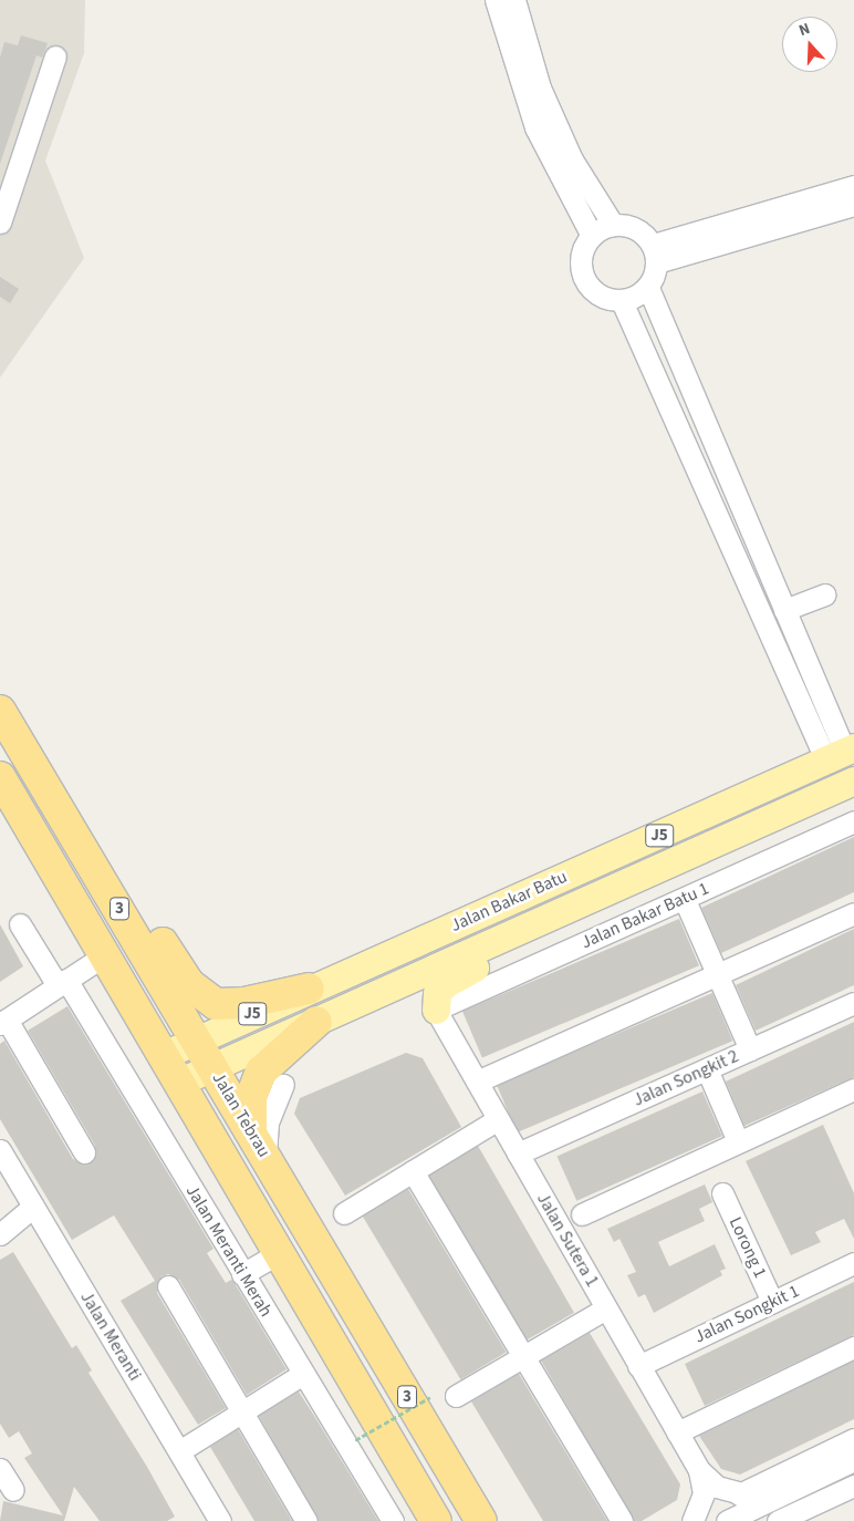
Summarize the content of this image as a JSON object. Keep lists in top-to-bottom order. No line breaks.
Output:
{"streets":{"highway":["3","Jalan Tebrau"],"main road":["J5","Jalan Bakar Batu"],"street":["Jalan Bakar Batu 1","Jalan Songkit 2","Jalan Sutera 1","Lorong 1","Jalan Meranti Merah","Jalan Songkit 1","Jalan Meranti"]},"crossings":[["Jalan Bakar Batu","Jalan Tebrau"],["Jalan Bakar Batu 1","Jalan Sutera 1"],["Jalan Songkit 2","Jalan Sutera 1"],["Jalan Sutera 1","Jalan Songkit 1"],["Lorong 1","Jalan Songkit 1"]],"north":"top"}
